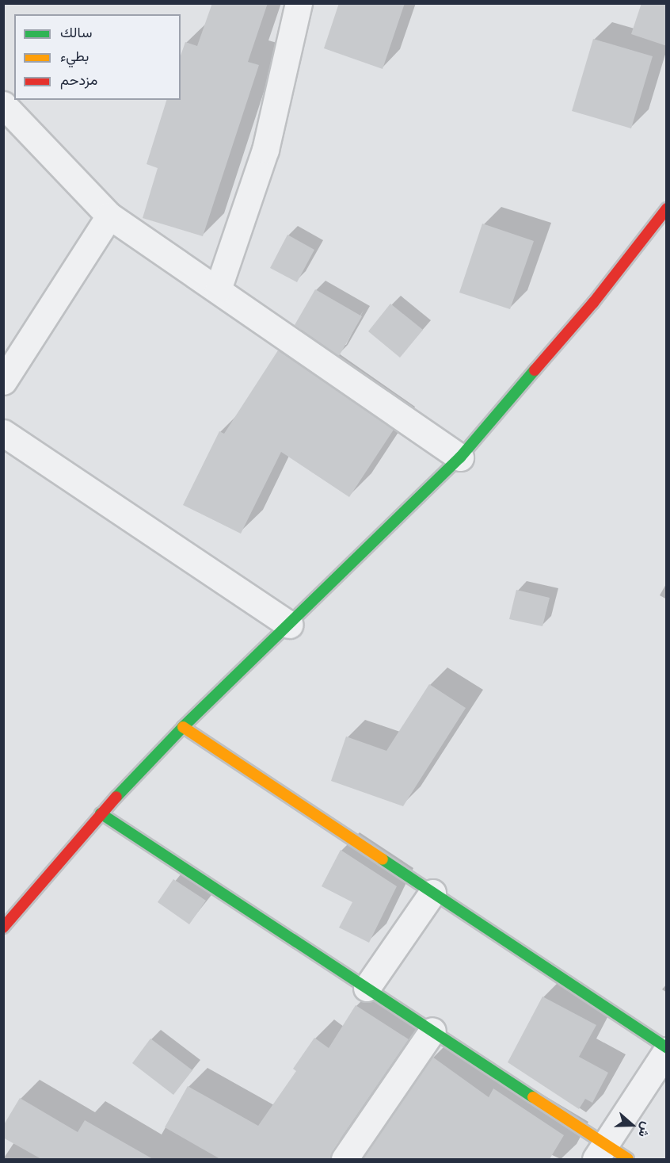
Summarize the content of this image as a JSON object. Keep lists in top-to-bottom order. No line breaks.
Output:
{"legend":["سالك","بطيء","مزدحم"],"north":"right"}
